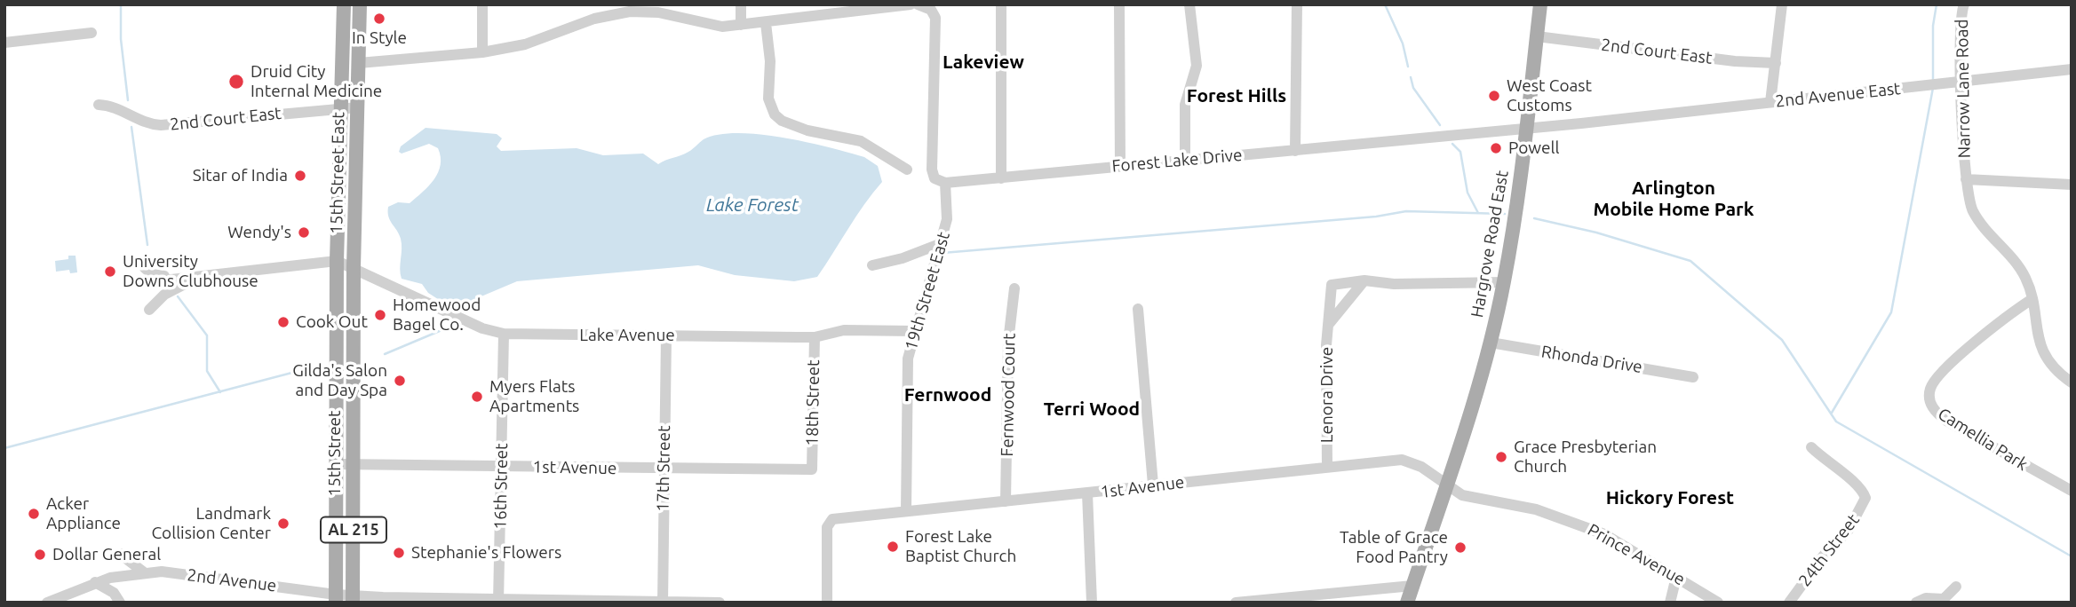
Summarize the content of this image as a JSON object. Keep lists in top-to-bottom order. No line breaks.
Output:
{"streets":{"main road":["15th Street East","Hargrove Road East","15th Street","AL 215"],"street":["2nd Court East","Narrow Lane Road","2nd Avenue East","Forest Lake Drive","19th Street East","Lake Avenue","Rhonda Drive","Fernwood Court","Lenora Drive","18th Street","Camellia Park","1st Avenue","17th Street","16th Street","24th Street","Prince Avenue","2nd Avenue"]},"crossings":[["2nd Court East","15th Street East"],["2nd Court East","Hargrove Road East"],["Narrow Lane Road","2nd Avenue East"],["2nd Avenue East","Forest Lake Drive"],["Forest Lake Drive","Hargrove Road East"],["Forest Lake Drive","19th Street East"],["15th Street East","Lake Avenue"],["15th Street East","15th Street"],["Hargrove Road East","Rhonda Drive"],["Hargrove Road East","Lenora Drive"],["Hargrove Road East","1st Avenue"],["Hargrove Road East","Prince Avenue"],["19th Street East","Lake Avenue"],["19th Street East","1st Avenue"],["Lake Avenue","18th Street"],["Lake Avenue","15th Street"],["Lake Avenue","17th Street"],["Lake Avenue","16th Street"],["Fernwood Court","1st Avenue"],["Lenora Drive","1st Avenue"],["18th Street","1st Avenue"],["15th Street","1st Avenue"],["15th Street","2nd Avenue"],["1st Avenue","17th Street"],["1st Avenue","16th Street"],["1st Avenue","Prince Avenue"],["17th Street","2nd Avenue"],["16th Street","2nd Avenue"]],"districts":["Lakeview","Forest Hills","Arlington Mobile Home Park","Fernwood","Terri Wood","Hickory Forest"],"water":["Lake Forest"],"places":["In Style","Druid City Internal Medicine","West Coast Customs","Powell","Sitar of India","Wendy's","University Downs Clubhouse","Homewood Bagel Co.","Cook Out","Gilda's Salon and Day Spa","Myers Flats Apartments","Grace Presbyterian Church","Acker Appliance","Landmark Collision Center","Forest Lake Baptist Church","Table of Grace Food Pantry","Stephanie's Flowers","Dollar General"]}
